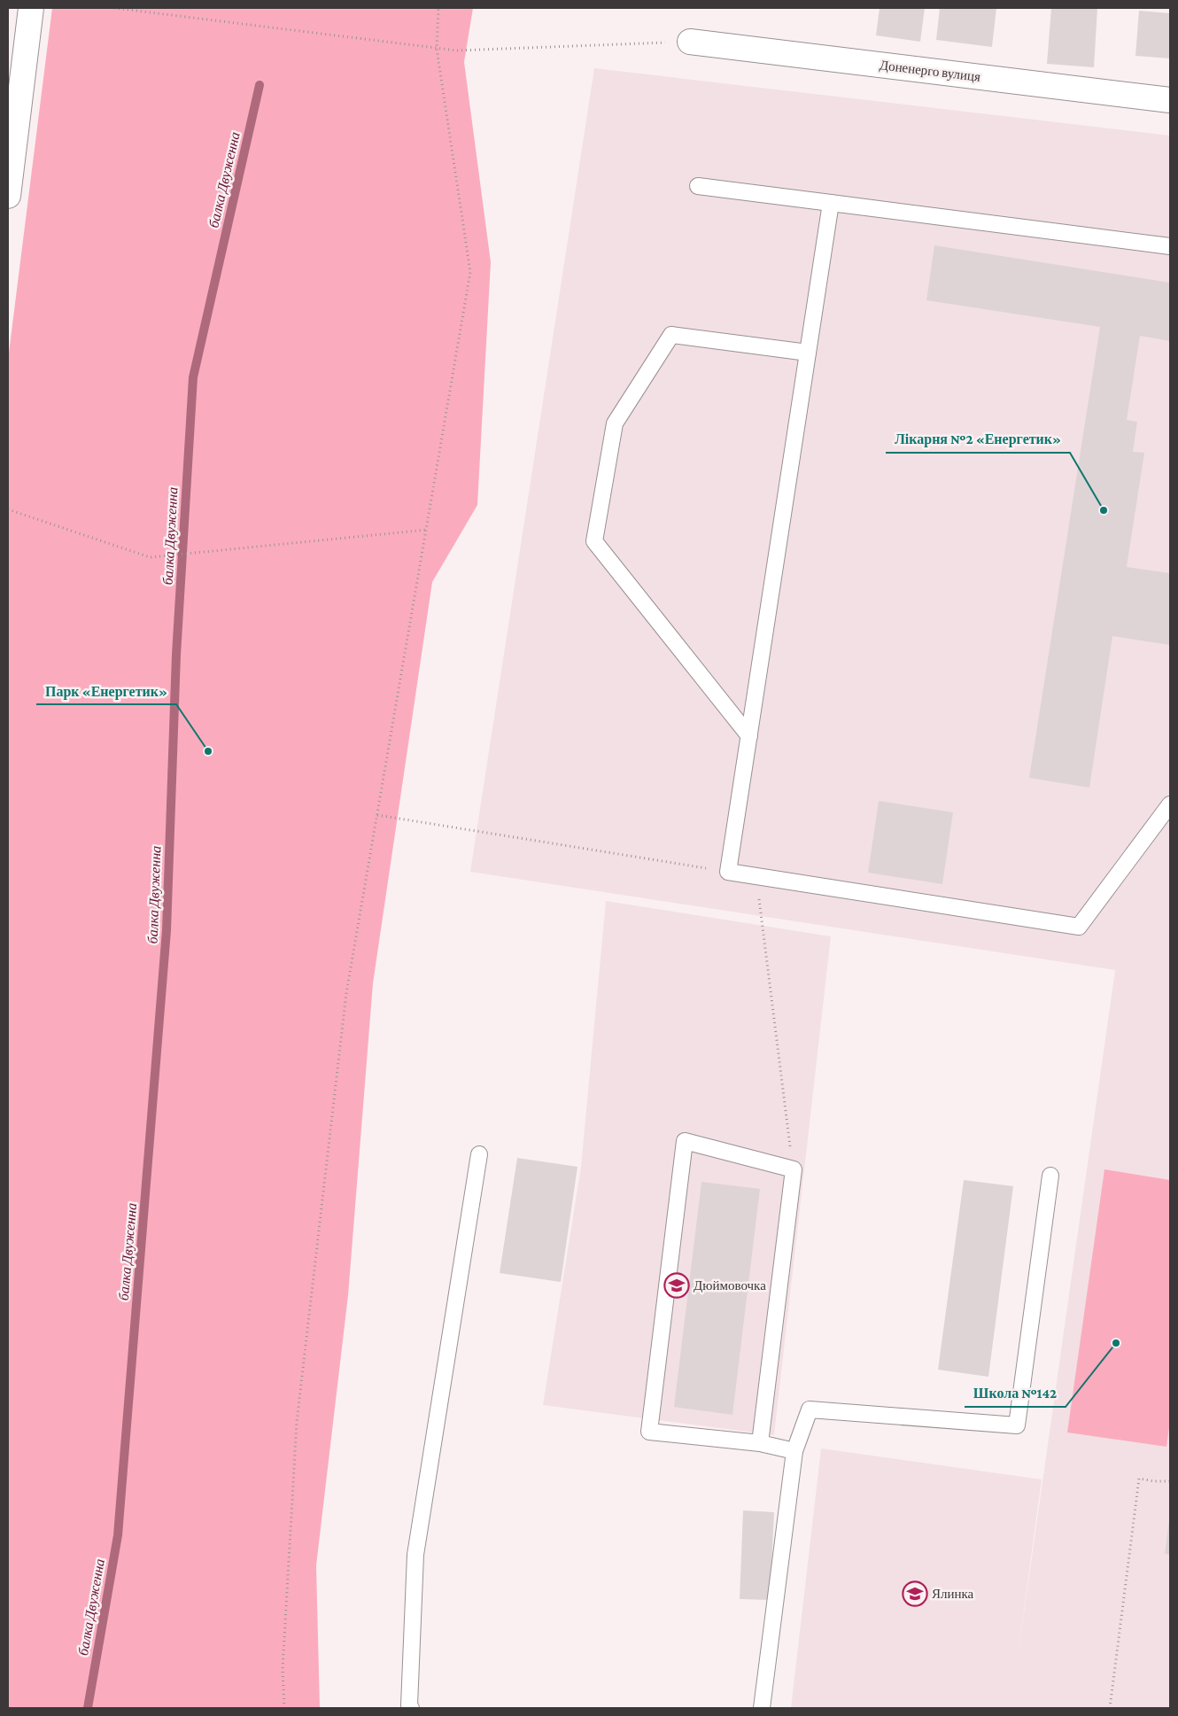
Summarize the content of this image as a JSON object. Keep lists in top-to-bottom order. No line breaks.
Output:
{"streets":{"street":["Доненерго вулиця"]},"water":["балка Двуженна"],"places":{"other":["Лікарня №2 «Енергетик»","Парк «Енергетик»","Школа №142"],"school or university":["Дюймовочка","Ялинка"]}}
